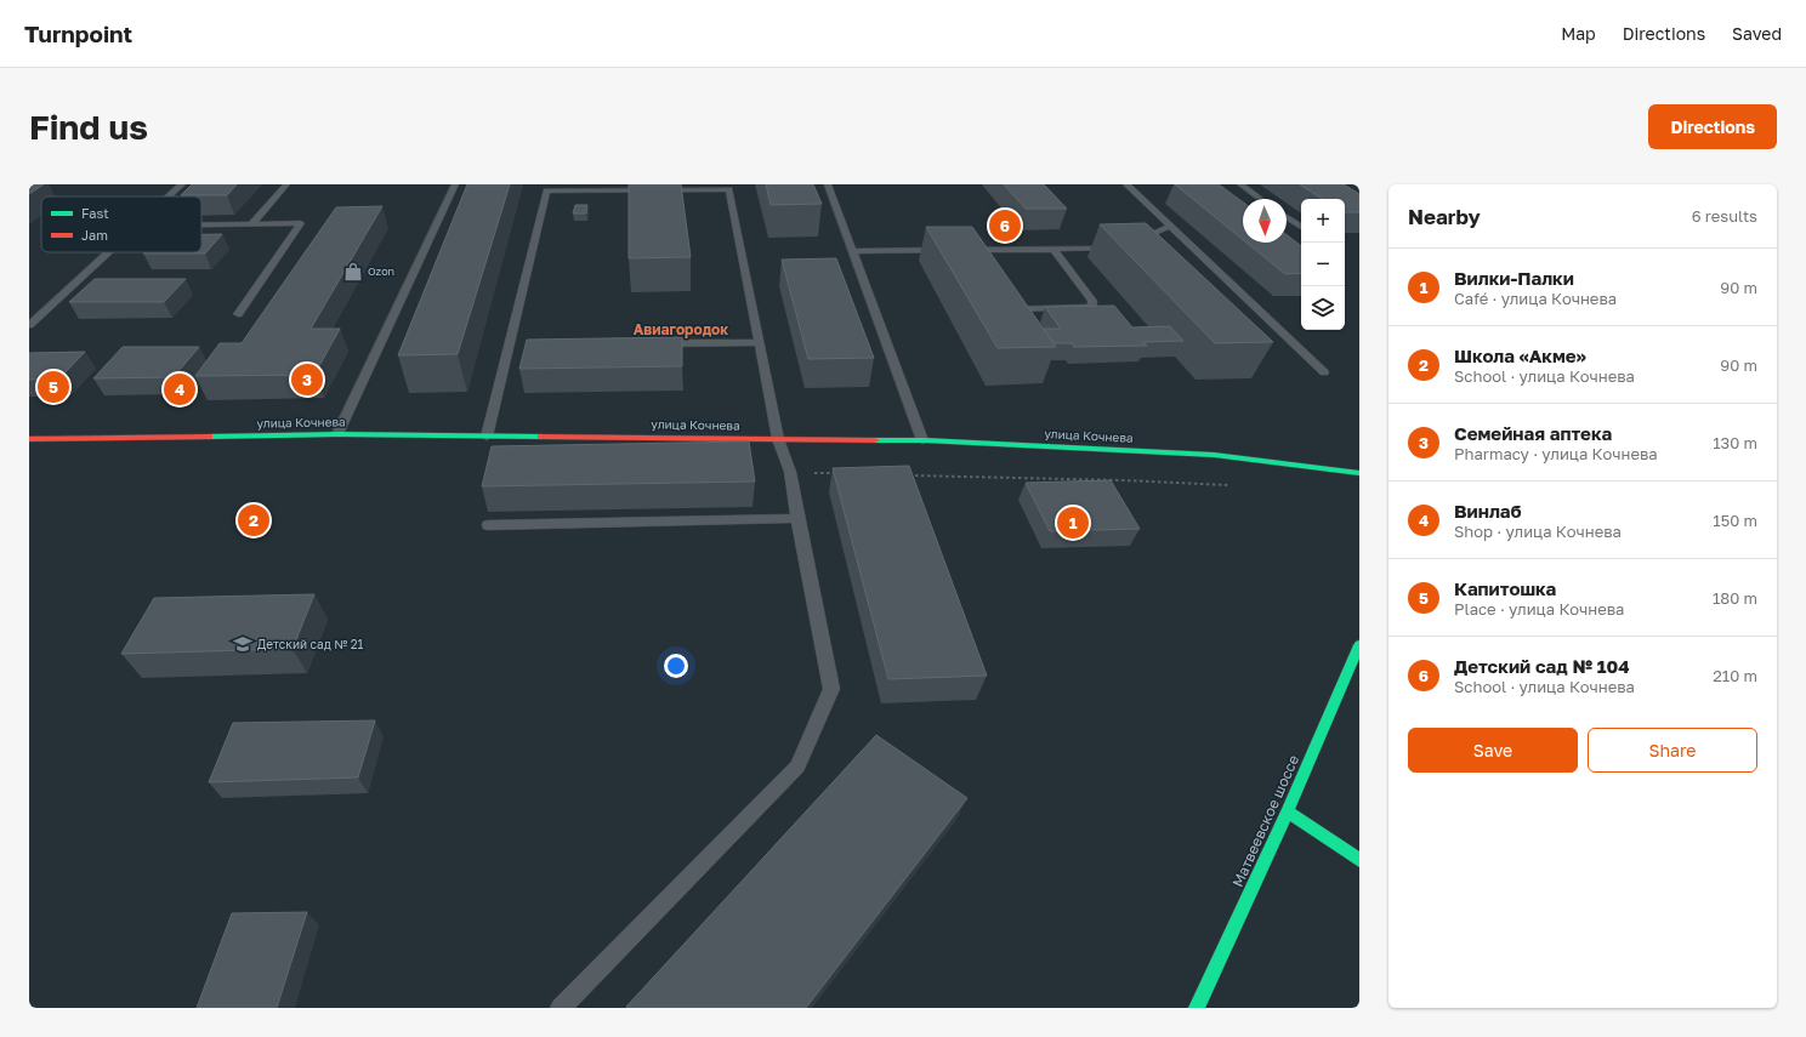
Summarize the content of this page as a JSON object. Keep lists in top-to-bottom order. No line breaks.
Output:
{"streets":{"street":["улица Кочнева","Матвеевское шоссе"]},"districts":["Авиагородок"],"places":{"shop":["Ozon"],"school or university":["Детский сад № 21"]},"legend":["Fast","Jam"],"north":"bottom","page":{"header":"Turnpoint","nav":["Map","Directions","Saved"],"buttons":["Directions",["Save","Share"]],"title":"Find us","heading":["Nearby","6 results"],"map_buttons":["+","−"],"pins":["6","3","5","4","2","1"],"list":[{"mark":"1","name":"Вилки-Палки","note":"Café · улица Кочнева","value":"90 m"},{"mark":"2","name":"Школа «Акме»","note":"School · улица Кочнева","value":"90 m"},{"mark":"3","name":"Семейная аптека","note":"Pharmacy · улица Кочнева","value":"130 m"},{"mark":"4","name":"Винлаб","note":"Shop · улица Кочнева","value":"150 m"},{"mark":"5","name":"Капитошка","note":"Place · улица Кочнева","value":"180 m"},{"mark":"6","name":"Детский сад № 104","note":"School · улица Кочнева","value":"210 m"}]}}
